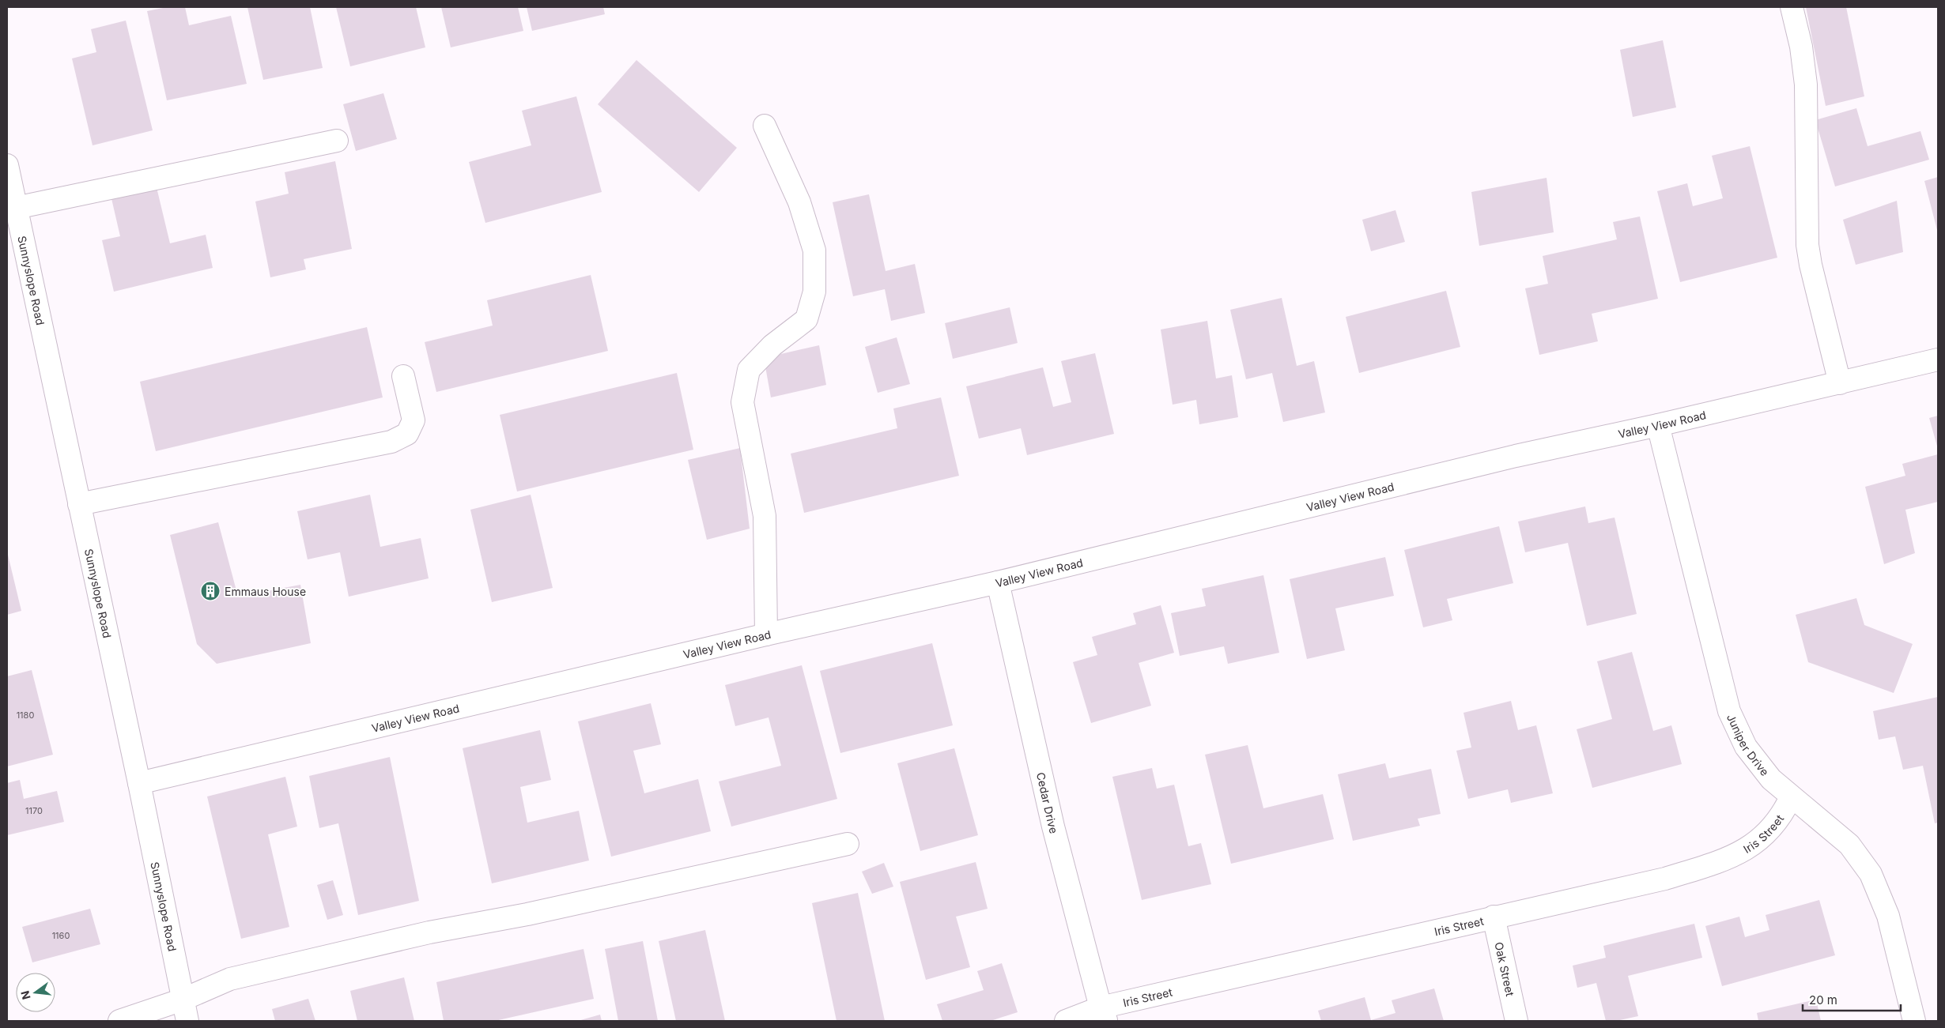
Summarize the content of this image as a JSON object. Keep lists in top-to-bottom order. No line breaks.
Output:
{"streets":{"street":["Sunnyslope Road","Valley View Road","Juniper Drive","Cedar Drive","Iris Street","Oak Street"]},"crossings":[["Sunnyslope Road","Valley View Road"],["Valley View Road","Juniper Drive"],["Valley View Road","Cedar Drive"],["Juniper Drive","Iris Street"],["Cedar Drive","Iris Street"],["Iris Street","Oak Street"]],"places":{"building":["Emmaus House"]},"house_numbers":["1180","1170","1160"],"scale_bar":"20 m","north":"left"}
